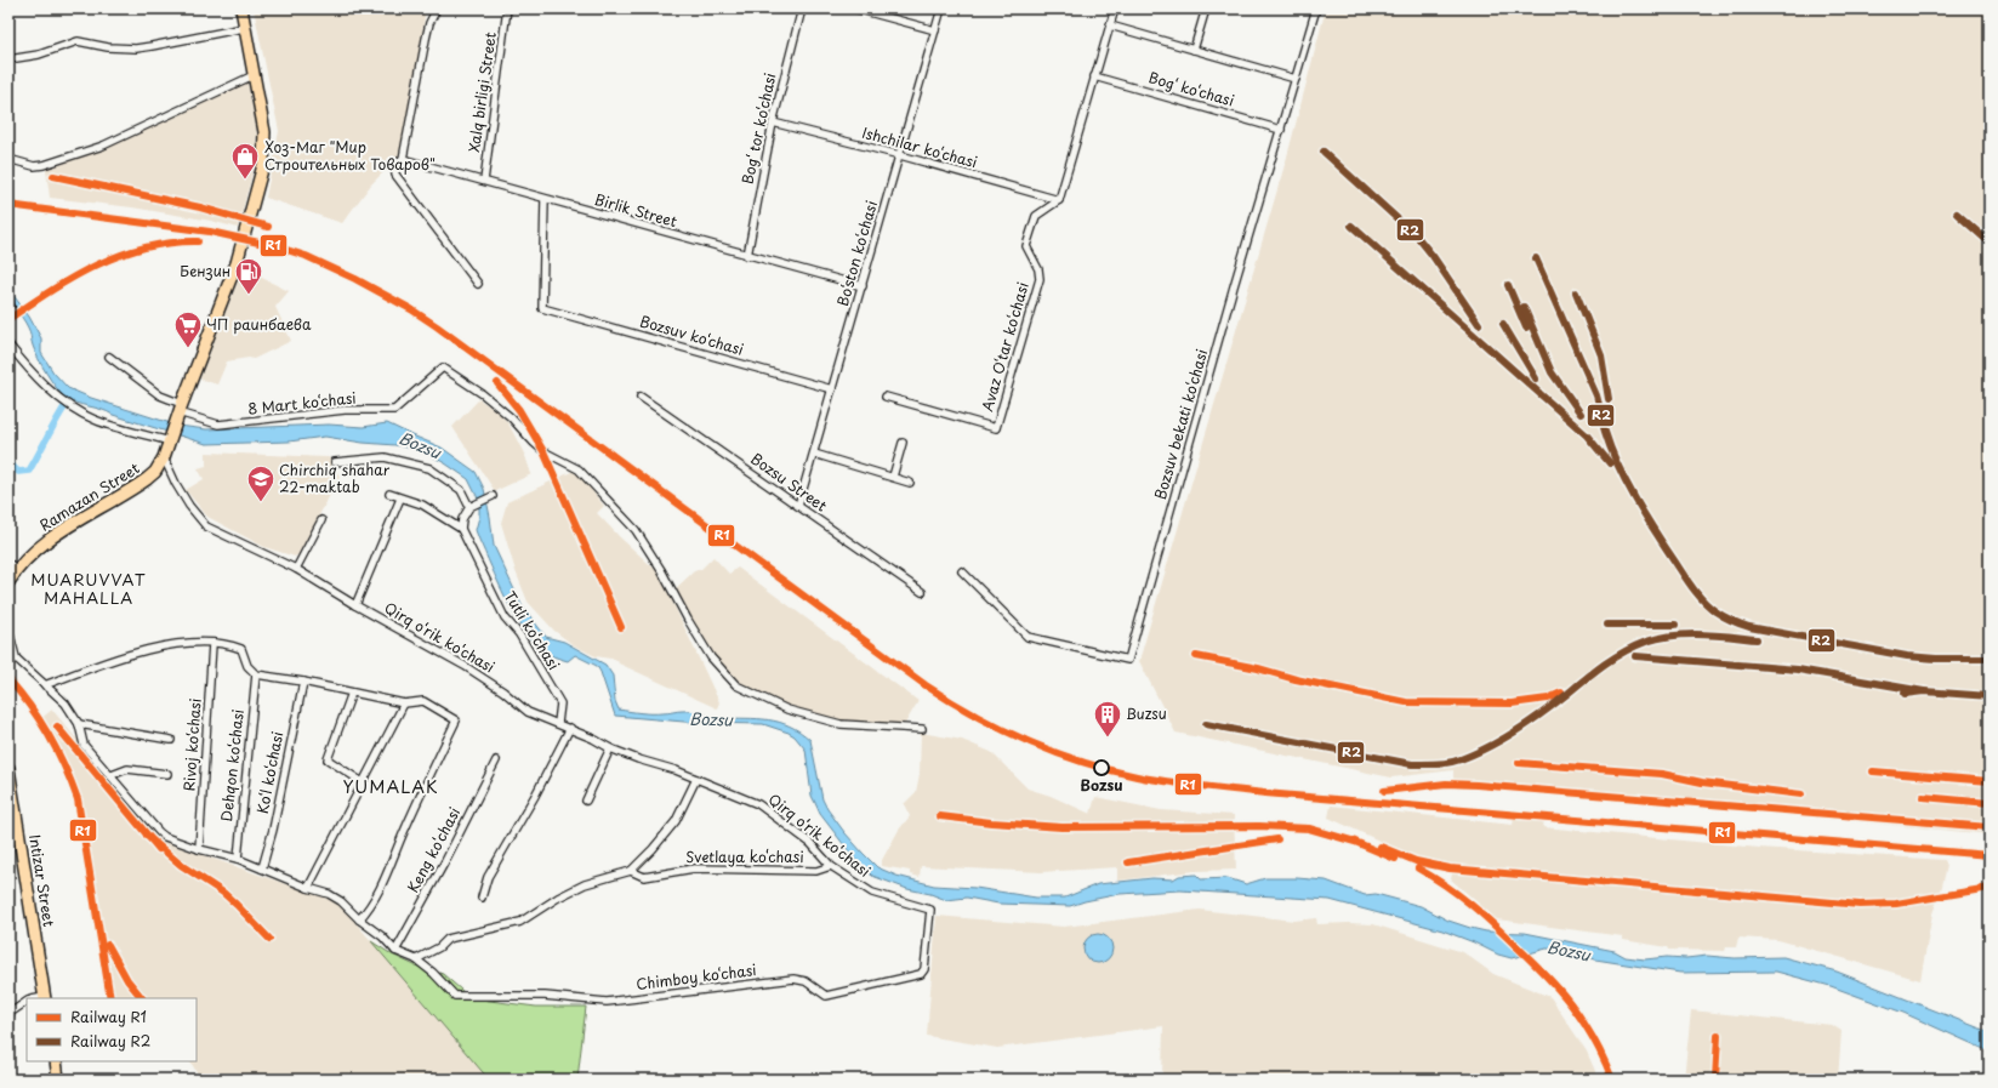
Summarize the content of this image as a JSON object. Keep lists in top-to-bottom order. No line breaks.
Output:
{"streets":{"main road":["Ramazan Street","Intizar Street"],"street":["Bog‘ ko‘chasi","Xalq birligi Street","Bog‘ tor ko‘chasi","Ishchilar ko‘chasi","Birlik Street","Bo‘ston ko‘chasi","Bozsuv ko‘chasi","Avaz O‘tar ko‘chasi","8 Mart ko‘chasi","Bozsuv bekati ko‘chasi","Bozsu Street","Tutli ko‘chasi","Qirq o‘rik ko‘chasi","Rivoj ko‘chasi","Dehqon ko‘chasi","Ko‘l ko‘chasi","Keng ko‘chasi","Svetlaya ko‘chasi","Chimboy ko‘chasi"]},"crossings":[["Bog‘ ko‘chasi","Bozsuv bekati ko‘chasi"],["Xalq birligi Street","Birlik Street"],["Bog‘ tor ko‘chasi","Ishchilar ko‘chasi"],["Bog‘ tor ko‘chasi","Birlik Street"],["Ishchilar ko‘chasi","Bo‘ston ko‘chasi"],["Ishchilar ko‘chasi","Avaz O‘tar ko‘chasi"],["Birlik Street","Bo‘ston ko‘chasi"],["Birlik Street","Bozsuv ko‘chasi"],["Bo‘ston ko‘chasi","Bozsuv ko‘chasi"],["Bo‘ston ko‘chasi","Bozsu Street"],["8 Mart ko‘chasi","Ramazan Street"],["Ramazan Street","Qirq o‘rik ko‘chasi"],["Tutli ko‘chasi","Qirq o‘rik ko‘chasi"],["Qirq o‘rik ko‘chasi","Svetlaya ko‘chasi"],["Qirq o‘rik ko‘chasi","Chimboy ko‘chasi"],["Svetlaya ko‘chasi","Chimboy ko‘chasi"]],"districts":["MUARUVVAT MAHALLA","YUMALAK"],"water":["Bozsu"],"places":{"shop":["Хоз-Маг \"Мир Строительных Товаров\""],"fuel station":["Бензин"],"supermarket":["ЧП раинбаева"],"school or university":["Chirchiq shahar 22-maktab"],"building":["Buzsu"],"other":["Bozsu"]},"lines":["rail line R2","rail line R1"],"legend":["Railway R1","Railway R2"]}
